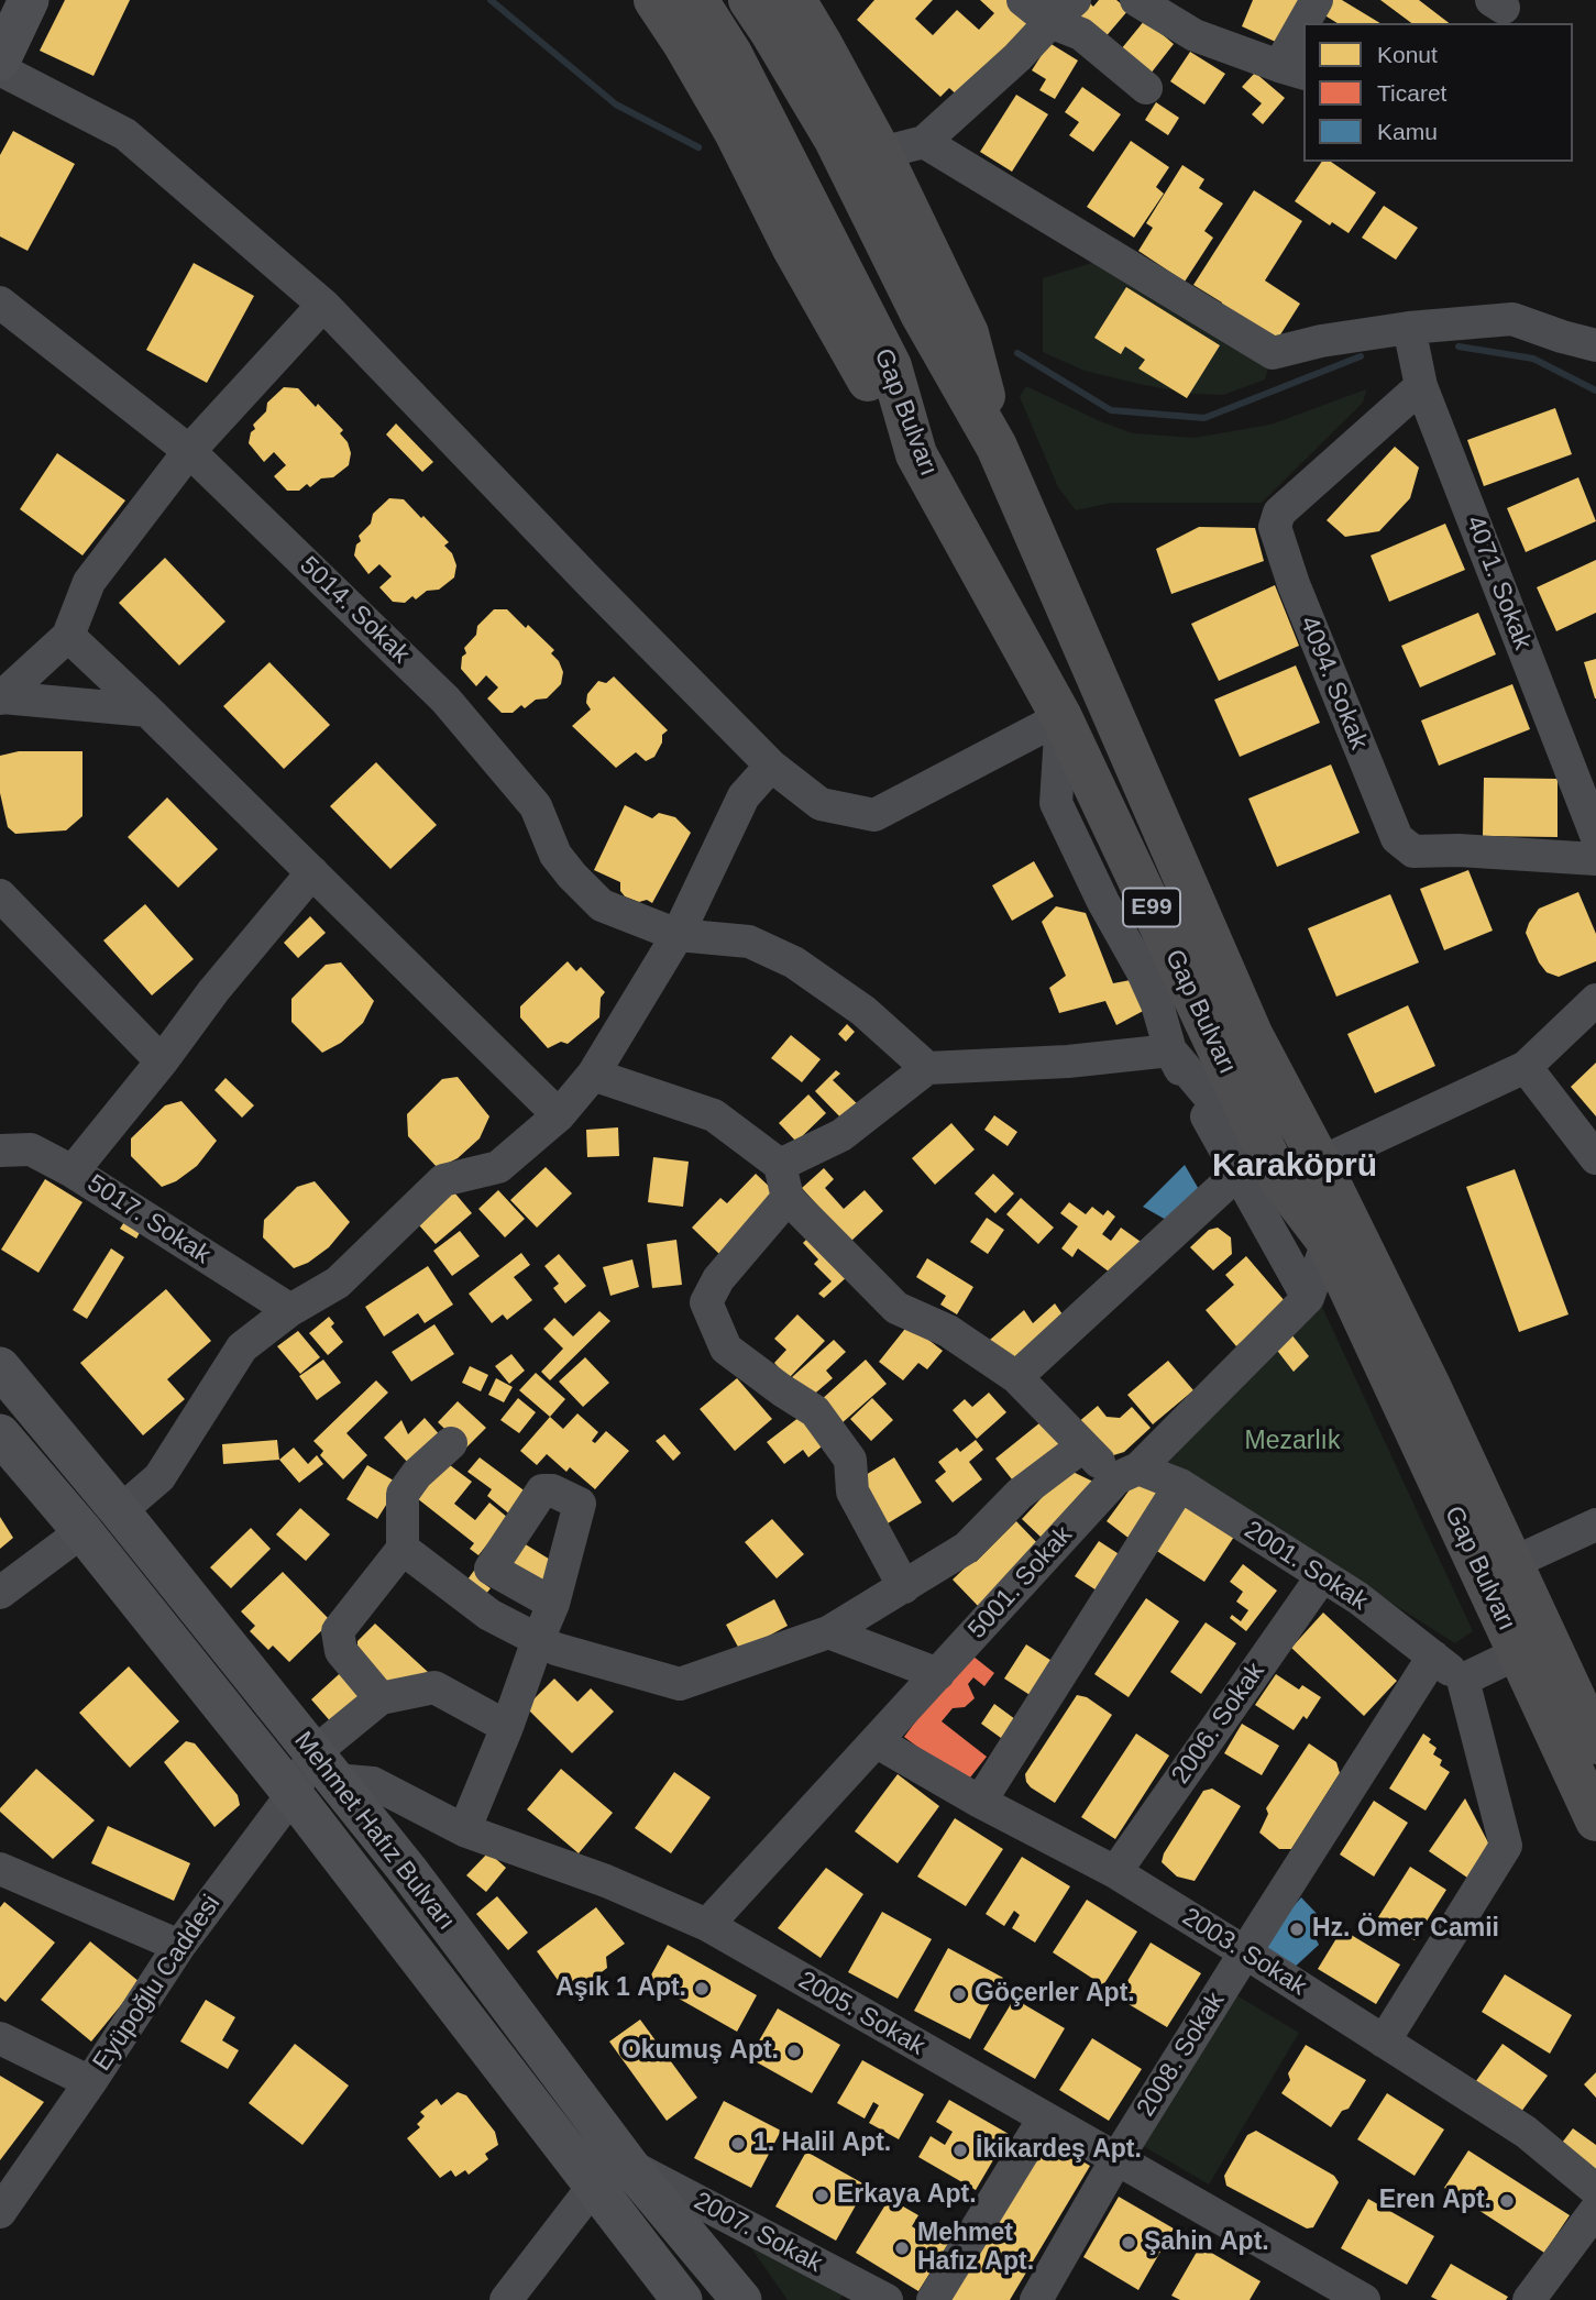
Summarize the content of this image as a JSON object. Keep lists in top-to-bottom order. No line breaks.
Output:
{"streets":{"highway":["Gap Bulvarı","E99"],"main road":["Mehmet Hafız Bulvarı"],"street":["4071. Sokak","5014. Sokak","4094. Sokak","5017. Sokak","2001. Sokak","5001. Sokak","2006. Sokak","2003. Sokak","Eyüpoğlu Caddesi","2005. Sokak","2008. Sokak","2007. Sokak"]},"crossings":[["Gap Bulvarı","5001. Sokak"],["4071. Sokak","4094. Sokak"],["2001. Sokak","5001. Sokak"],["2001. Sokak","2006. Sokak"],["2001. Sokak","2008. Sokak"],["5001. Sokak","2003. Sokak"],["5001. Sokak","2005. Sokak"],["2006. Sokak","2003. Sokak"],["Mehmet Hafız Bulvarı","Eyüpoğlu Caddesi"],["Mehmet Hafız Bulvarı","2005. Sokak"],["Mehmet Hafız Bulvarı","2007. Sokak"],["2003. Sokak","2008. Sokak"],["Eyüpoğlu Caddesi","2005. Sokak"],["2005. Sokak","2008. Sokak"]],"districts":["Karaköprü"],"parks":["Mezarlık"],"places":["Hz. Ömer Camii","Aşık 1 Apt.","Göçerler Apt.","Okumuş Apt.","1. Halil Apt.","İkikardeş Apt.","Erkaya Apt.","Eren Apt.","Şahin Apt.","Mehmet Hafız Apt."],"legend":["Konut","Ticaret","Kamu"]}
